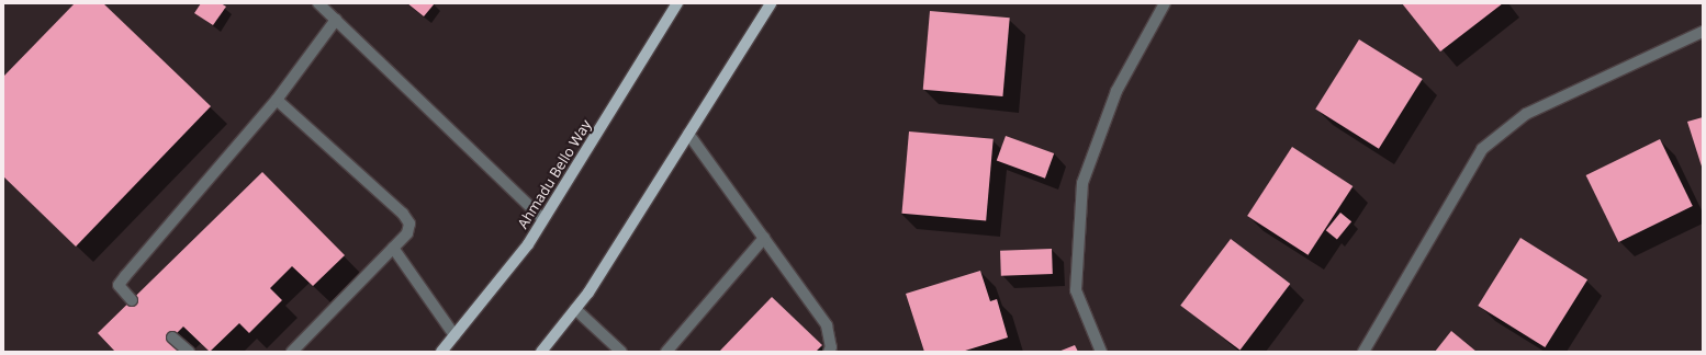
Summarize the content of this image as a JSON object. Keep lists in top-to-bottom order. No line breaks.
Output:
{"streets":{"main road":["Ahmadu Bello Way"]}}
